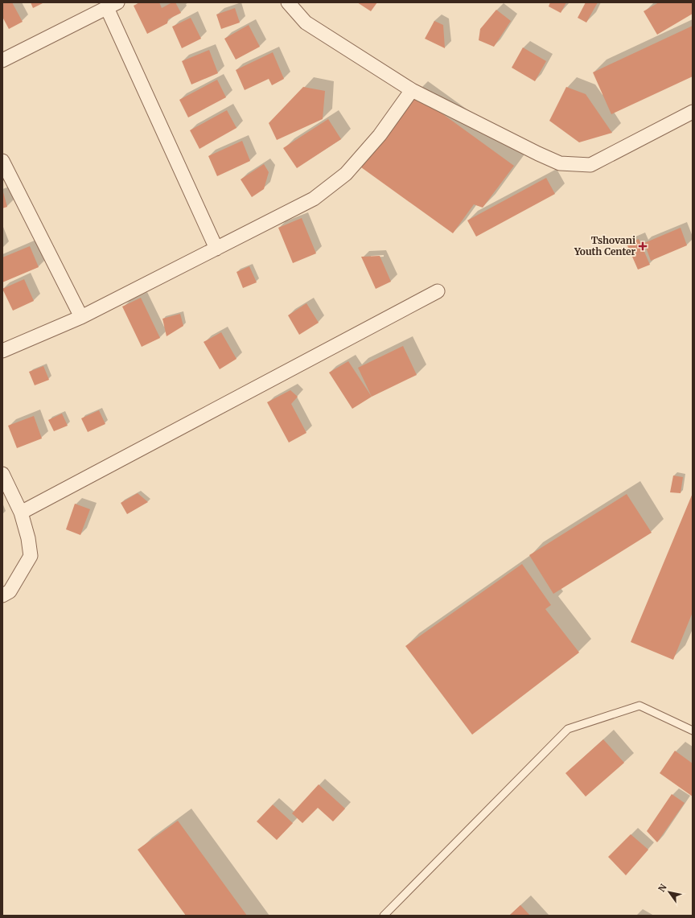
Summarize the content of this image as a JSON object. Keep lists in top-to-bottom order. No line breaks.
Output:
{"places":{"health":["Tshovani Youth Center"]},"north":"top left"}
